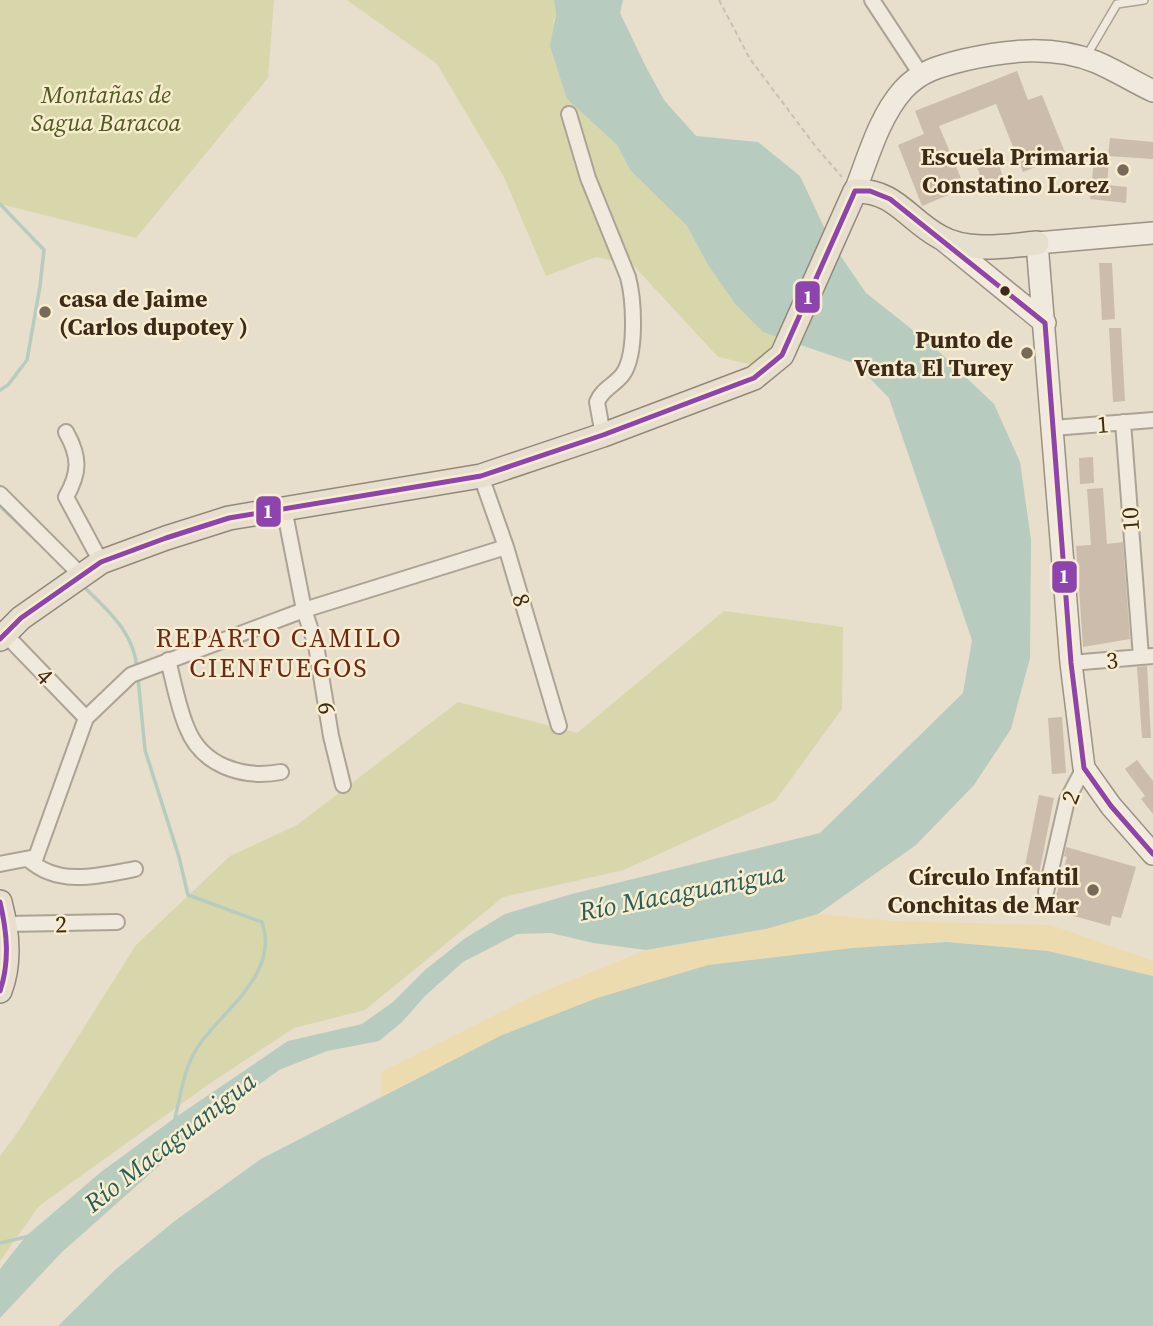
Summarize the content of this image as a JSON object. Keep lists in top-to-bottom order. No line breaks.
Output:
{"streets":{"main road":["2"],"street":["1","10","8","3","4","6"]},"crossings":[["1","10"],["1","2"],["10","3"],["3","2"]],"districts":["REPARTO CAMILO CIENFUEGOS"],"water":["Río Macaguanigua"],"parks":["Montañas de Sagua Baracoa"],"places":["Escuela Primaria Constatino Lorez","casa de Jaime (Carlos dupotey )","Punto de Venta El Turey","Círculo Infantil Conchitas de Mar"],"lines":["transit line 1"]}
